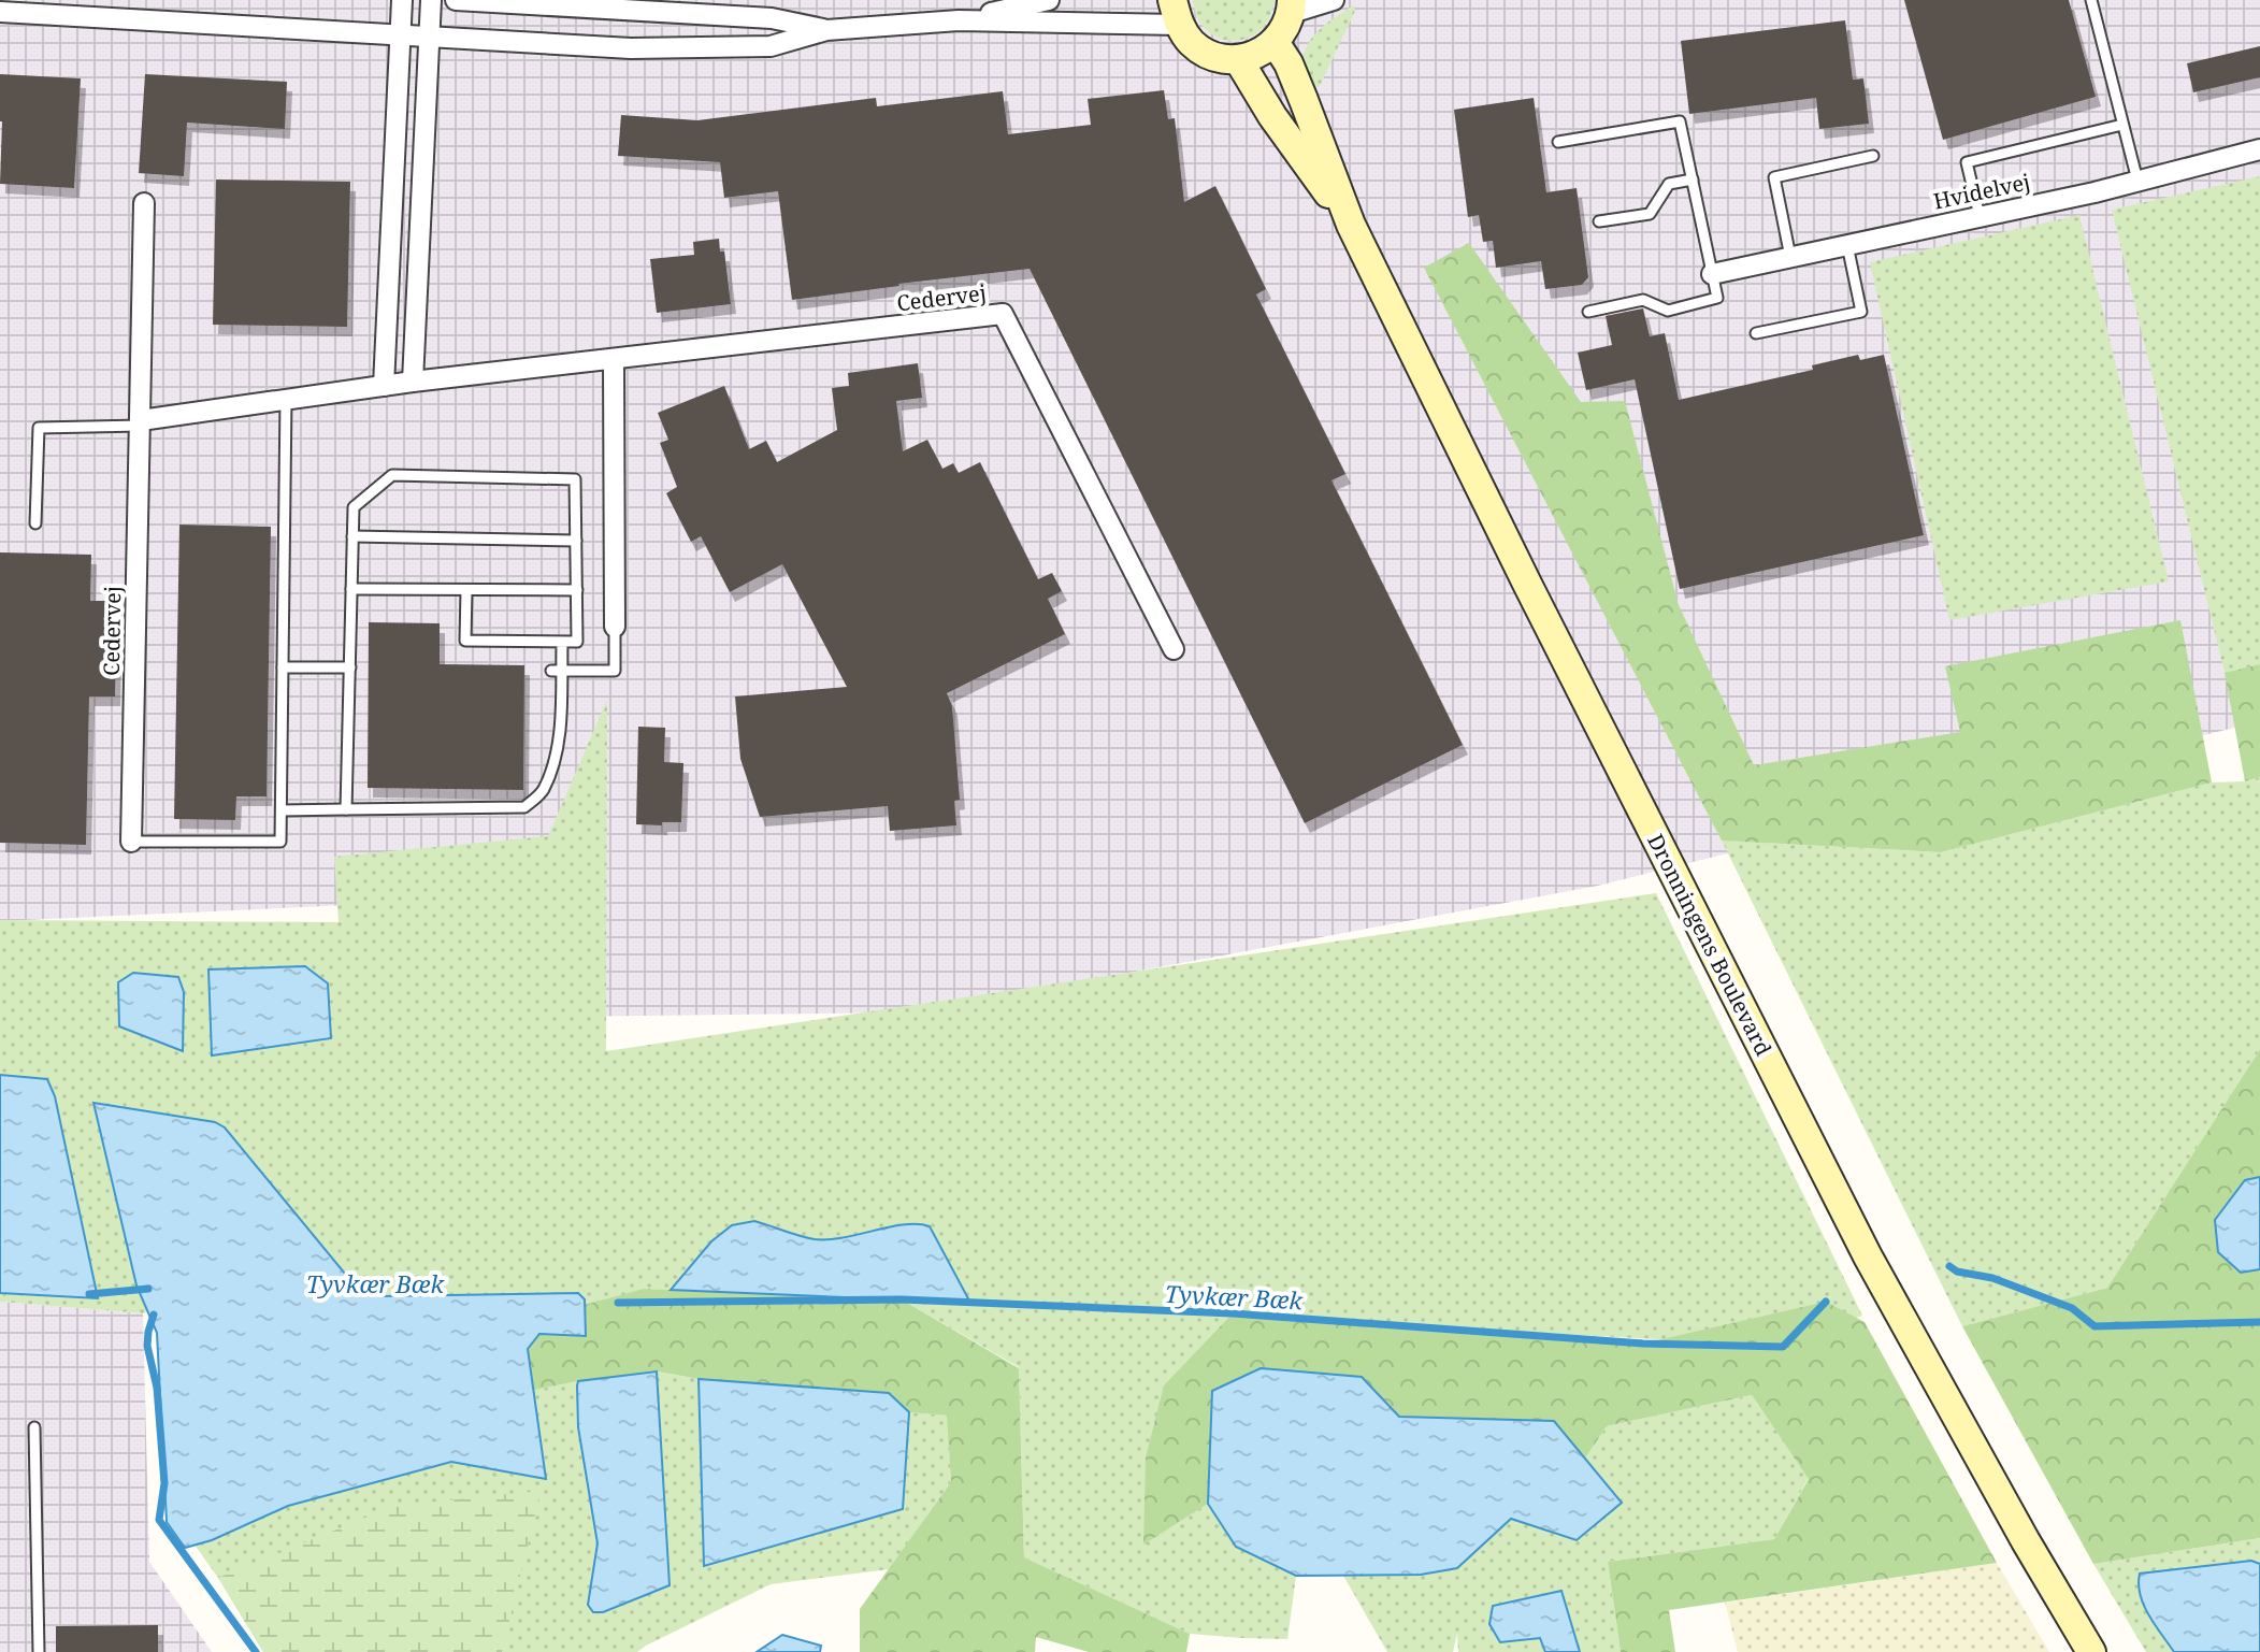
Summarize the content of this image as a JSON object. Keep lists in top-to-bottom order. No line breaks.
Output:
{"streets":{"main road":["Dronningens Boulevard"],"street":["Hvidelvej","Cedervej"]},"water":["Tyvkær Bæk"]}
